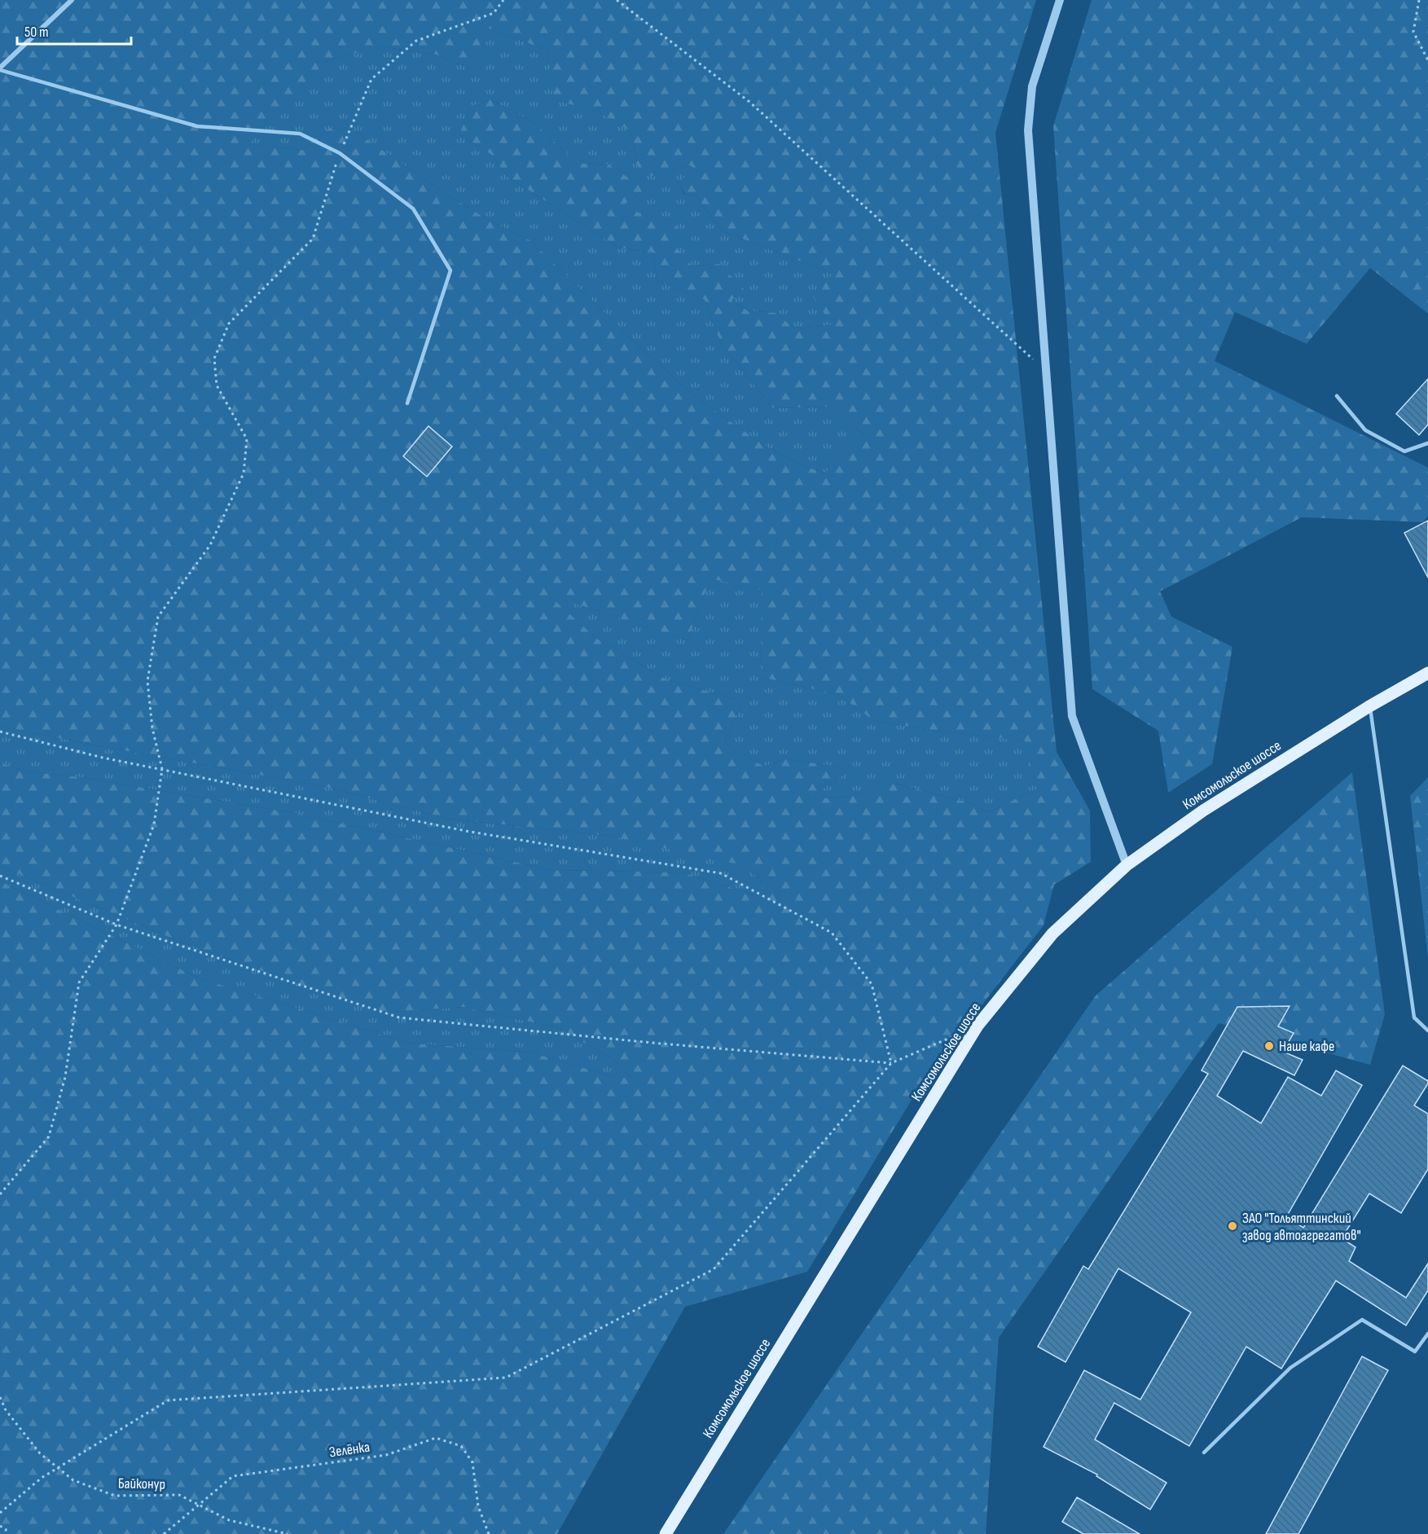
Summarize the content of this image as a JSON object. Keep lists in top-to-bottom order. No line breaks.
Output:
{"streets":{"main road":["Комсомольское шоссе"],"path":["Зелёнка","Байконур"]},"crossings":[["Зелёнка","Байконур"]],"places":["Наше кафе","ЗАО \"Тольяттинский завод автоагрегатов\""],"scale_bar":"50 m"}
